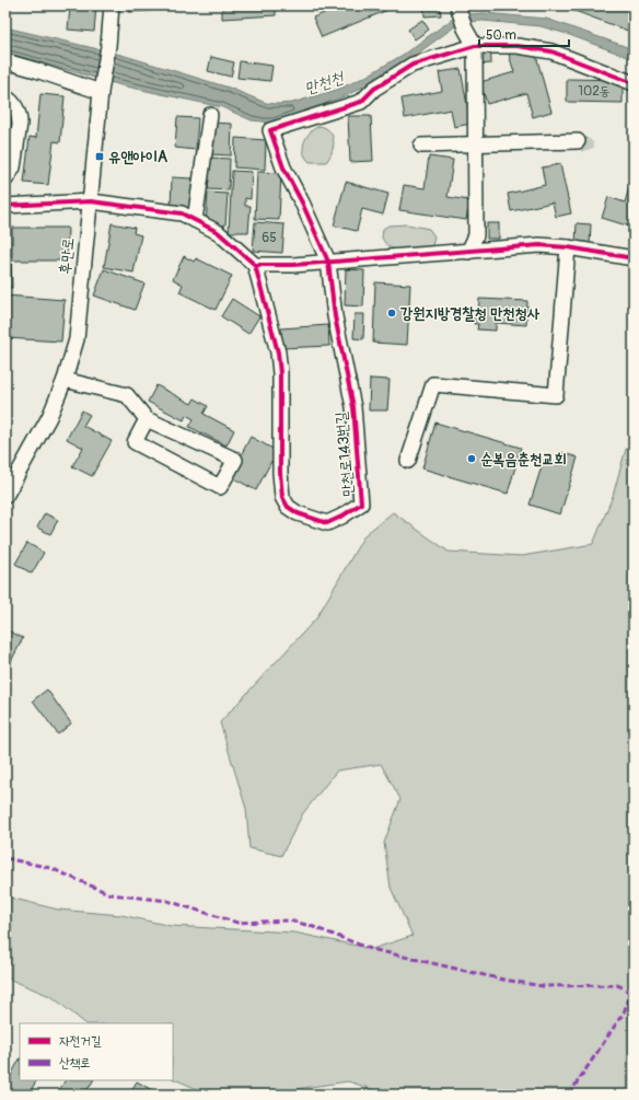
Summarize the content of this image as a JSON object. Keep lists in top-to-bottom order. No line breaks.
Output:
{"streets":{"street":["후만로","만천로143번길"]},"water":["만천천"],"places":{"transit":["유앤아이A"],"other":["강원지방경찰청 만천청사","순복음춘천교회"]},"house_numbers":["102동","65"],"legend":["자전거길","산책로"],"scale_bar":"50 m"}
